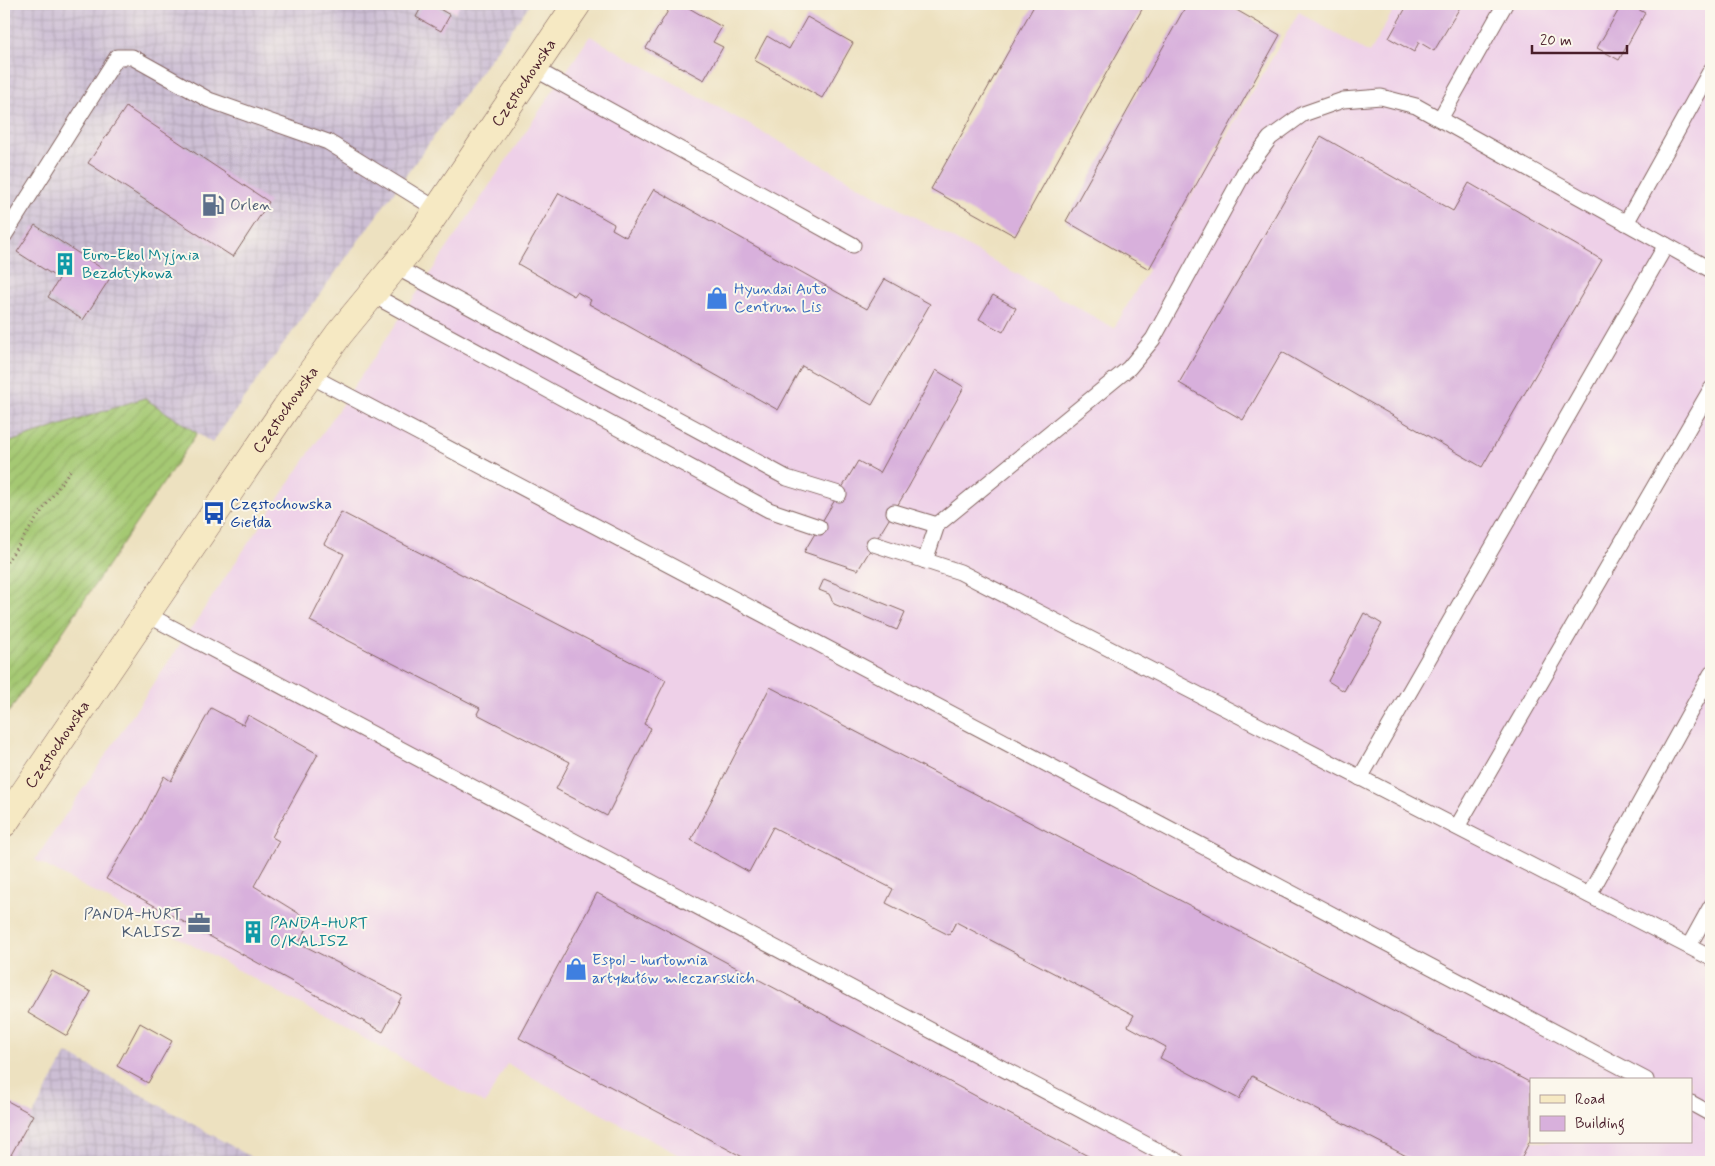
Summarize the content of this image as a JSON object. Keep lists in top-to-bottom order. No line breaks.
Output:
{"streets":{"main road":["Częstochowska"]},"places":{"fuel station":["Orlen"],"building":["Euro-Ekol Myjnia Bezdotykowa","PANDA-HURT O/KALISZ"],"shop":["Hyundai Auto Centrum Lis","Espol - hurtownia artykułów mleczarskich"],"bus stop":["Częstochowska Giełda"],"office":["PANDA-HURT KALISZ"]},"legend":["Road","Building"],"scale_bar":"20 m"}
